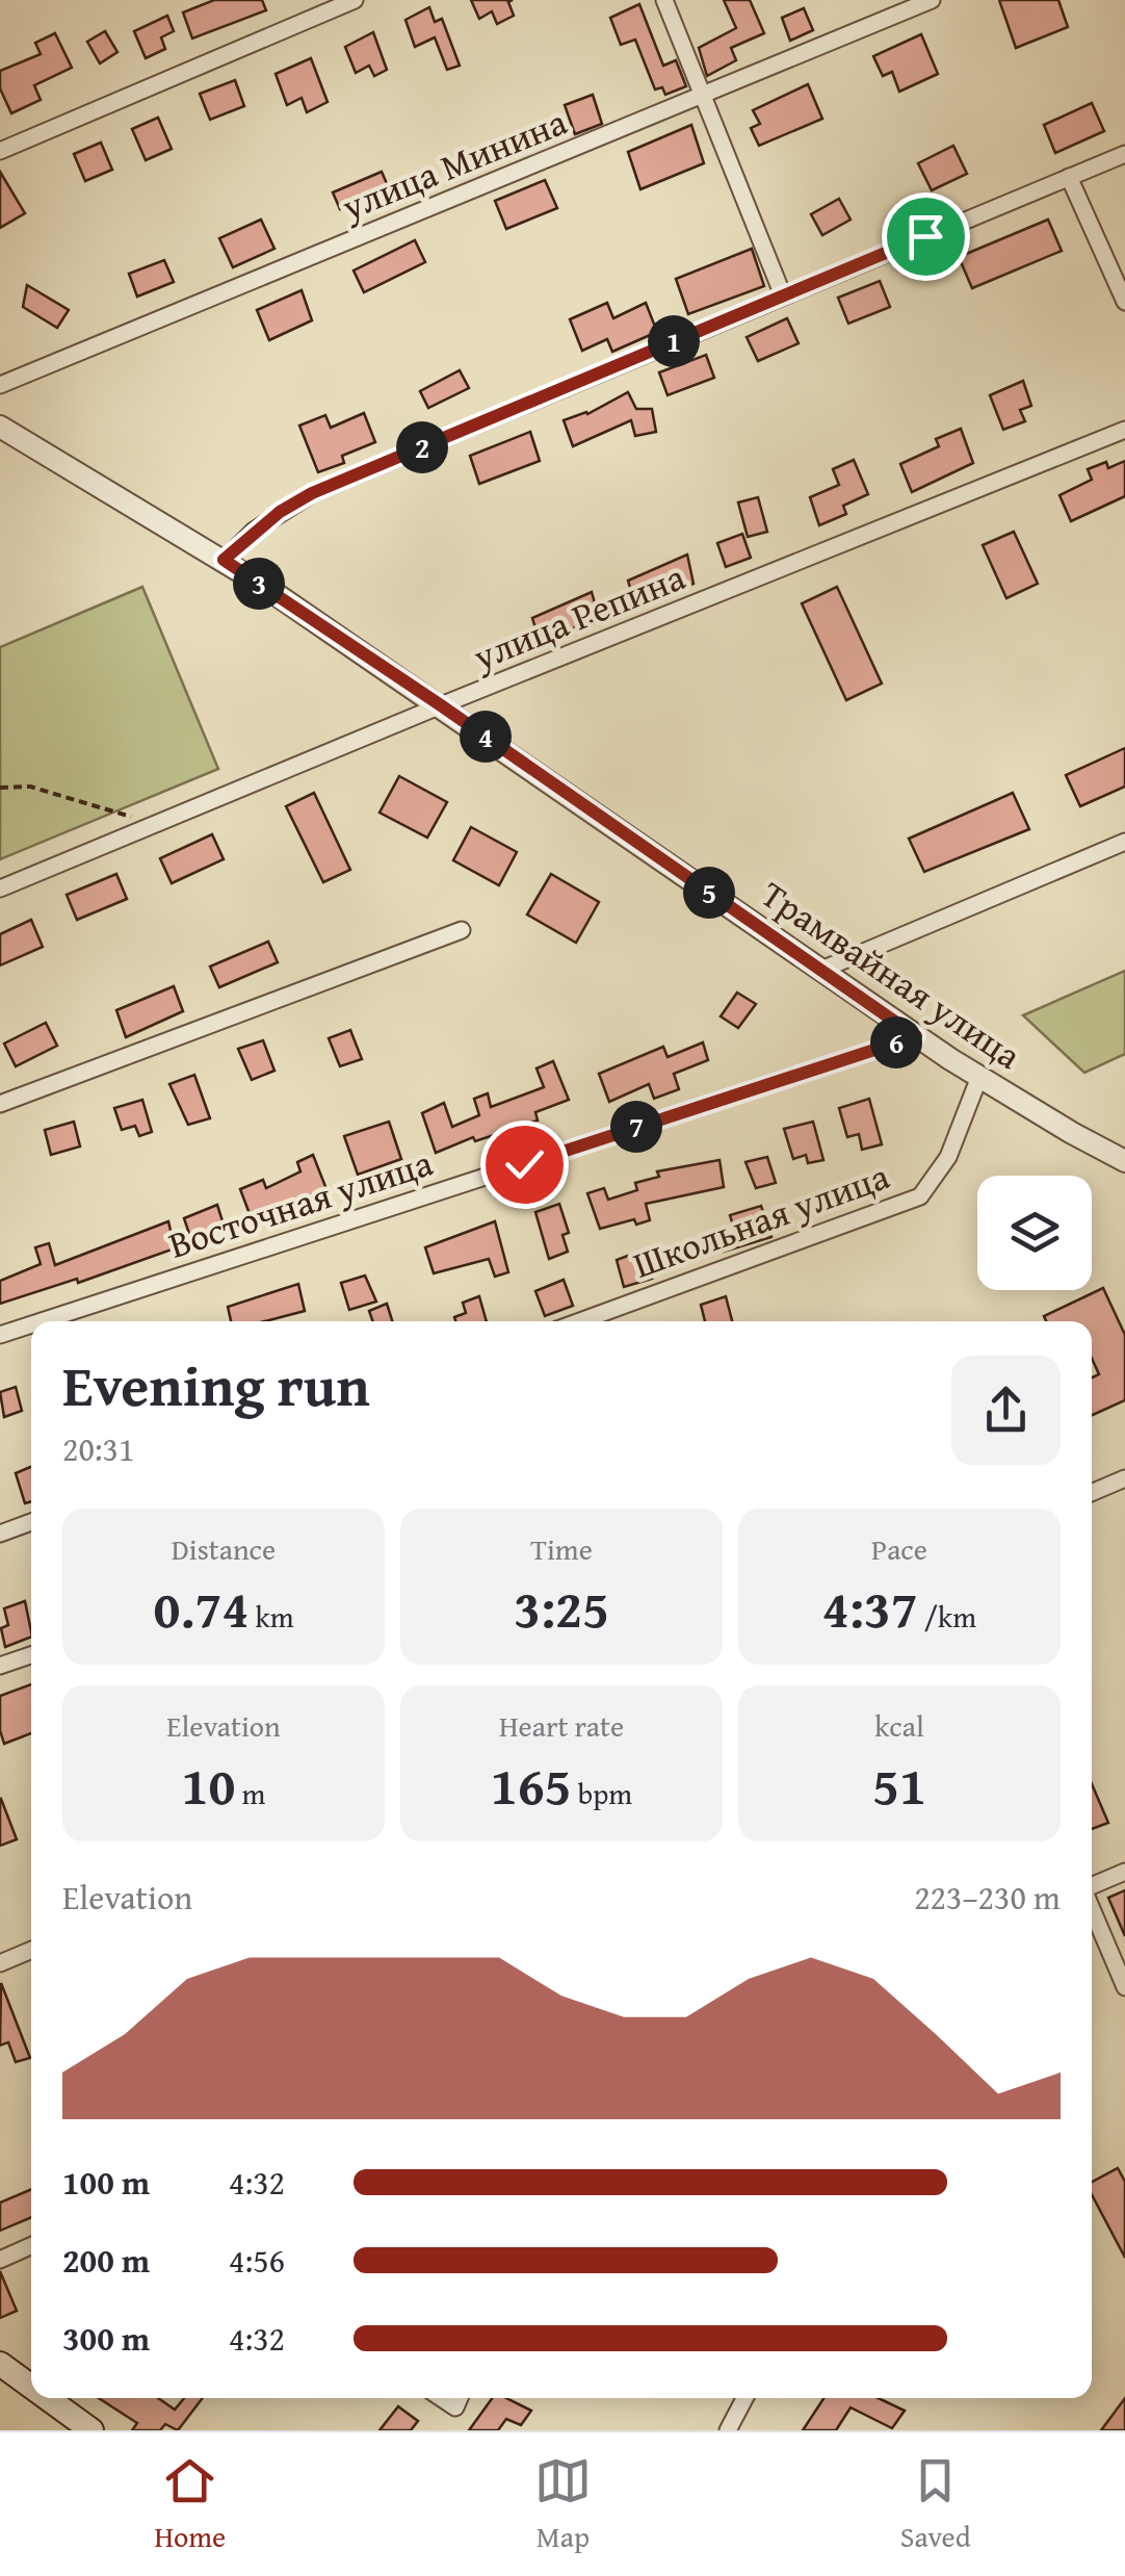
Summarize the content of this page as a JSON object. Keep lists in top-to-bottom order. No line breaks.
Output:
{"streets":{"street":["улица Минина","улица Репина","Трамвайная улица","Восточная улица","Школьная улица"]},"crossings":[["улица Репина","Трамвайная улица"],["Трамвайная улица","Восточная улица"],["Трамвайная улица","Школьная улица"]],"page":{"pins":["1","2","3","4","5","6","7"],"heading":["Evening run","20:31"],"stats":[["Distance","0.74 km"],["Time","3:25"],["Pace","4:37 /km"],["Elevation","10 m"],["Heart rate","165 bpm"],["kcal","51"]],"chart":["Elevation","223–230 m"],"list":[{"name":"100 m","note":"4:32"},{"name":"200 m","note":"4:56"},{"name":"300 m","note":"4:32"}],"tabs":["Home","Map","Saved"]}}
